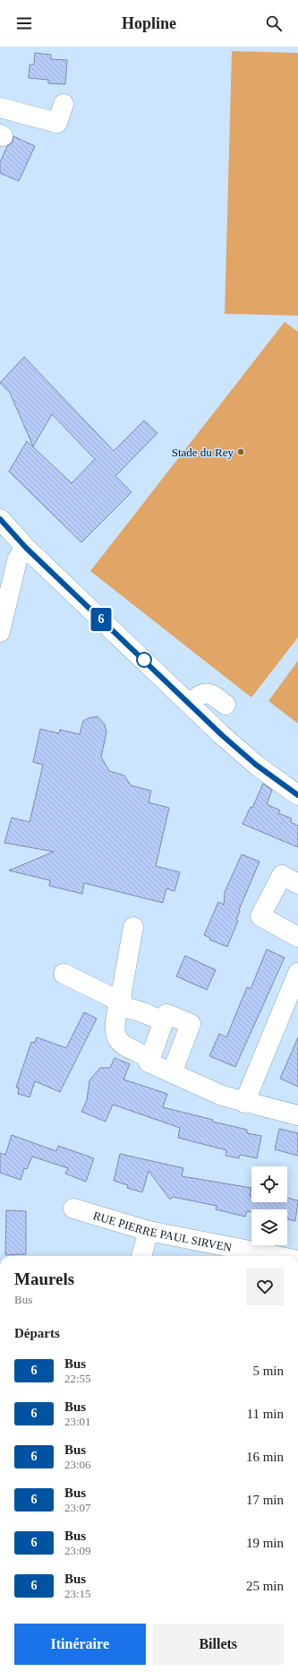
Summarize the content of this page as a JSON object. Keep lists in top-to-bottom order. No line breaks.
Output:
{"streets":{"street":["RUE PIERRE PAUL SIRVEN"]},"places":["Stade du Rey"],"lines":["bus line 6"],"page":{"header":"Hopline","on_map":"6","heading":[["Maurels","Bus"],"Départs"],"list":[{"mark":"6","name":"Bus","note":"22:55","value":"5 min"},{"mark":"6","name":"Bus","note":"23:01","value":"11 min"},{"mark":"6","name":"Bus","note":"23:06","value":"16 min"},{"mark":"6","name":"Bus","note":"23:07","value":"17 min"},{"mark":"6","name":"Bus","note":"23:09","value":"19 min"},{"mark":"6","name":"Bus","note":"23:15","value":"25 min"}],"buttons":["Itinéraire","Billets"]}}
